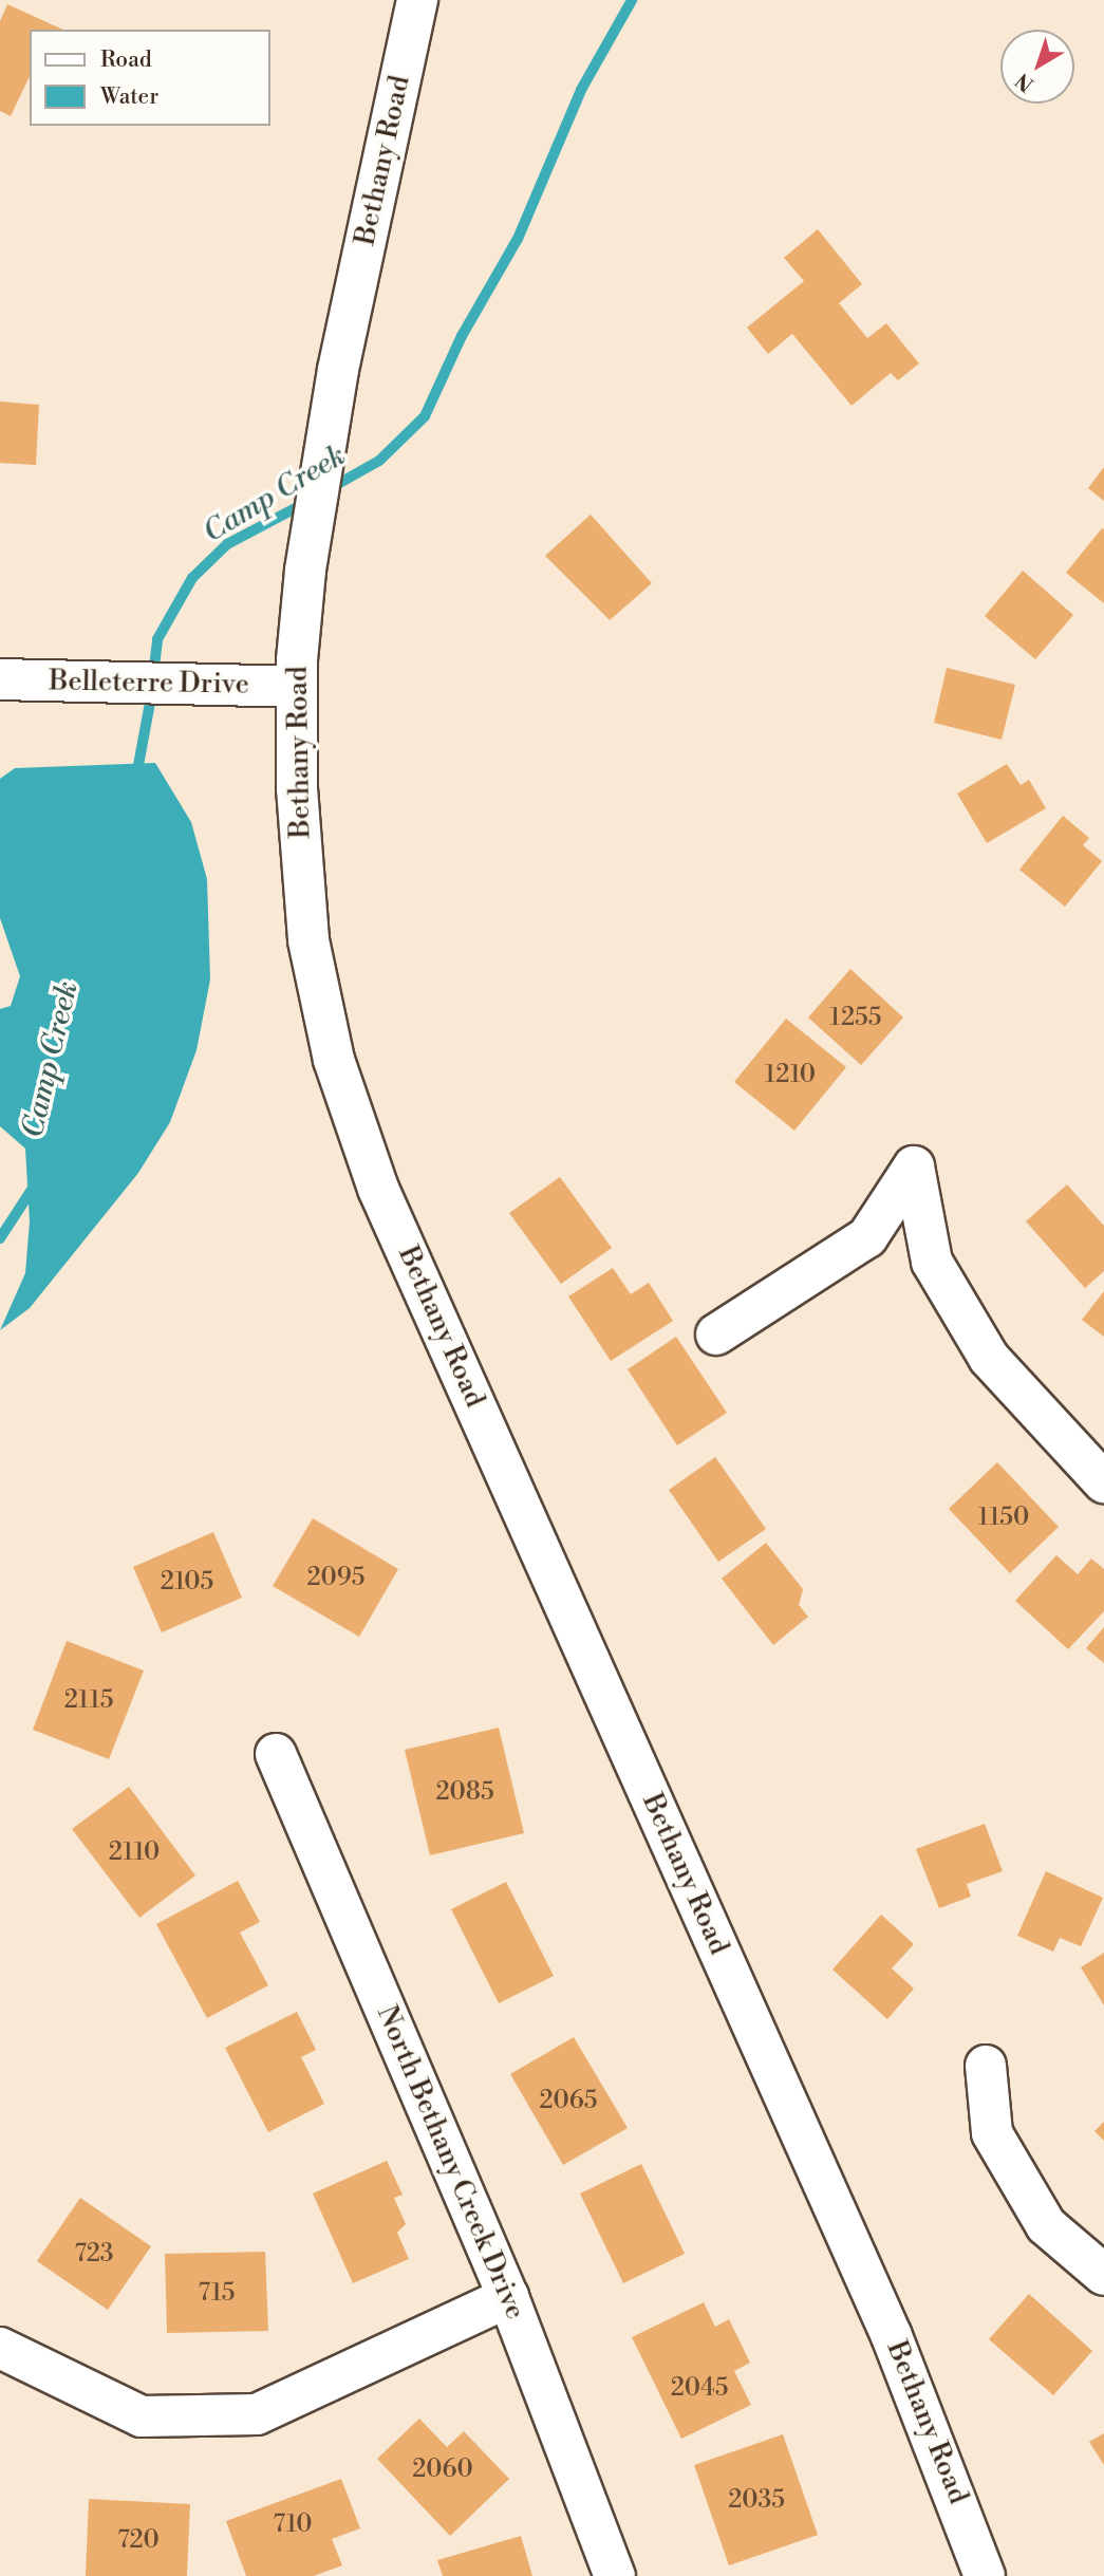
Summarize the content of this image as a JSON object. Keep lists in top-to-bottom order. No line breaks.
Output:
{"streets":{"street":["Bethany Road","Belleterre Drive","North Bethany Creek Drive"]},"crossings":[["Bethany Road","Belleterre Drive"]],"water":["Camp Creek"],"house_numbers":["1255","1210","1150","2095","2105","2115","2085","2110","2065","723","715","2045","2060","2035","710","720"],"legend":["Road","Water"],"north":"bottom left"}
